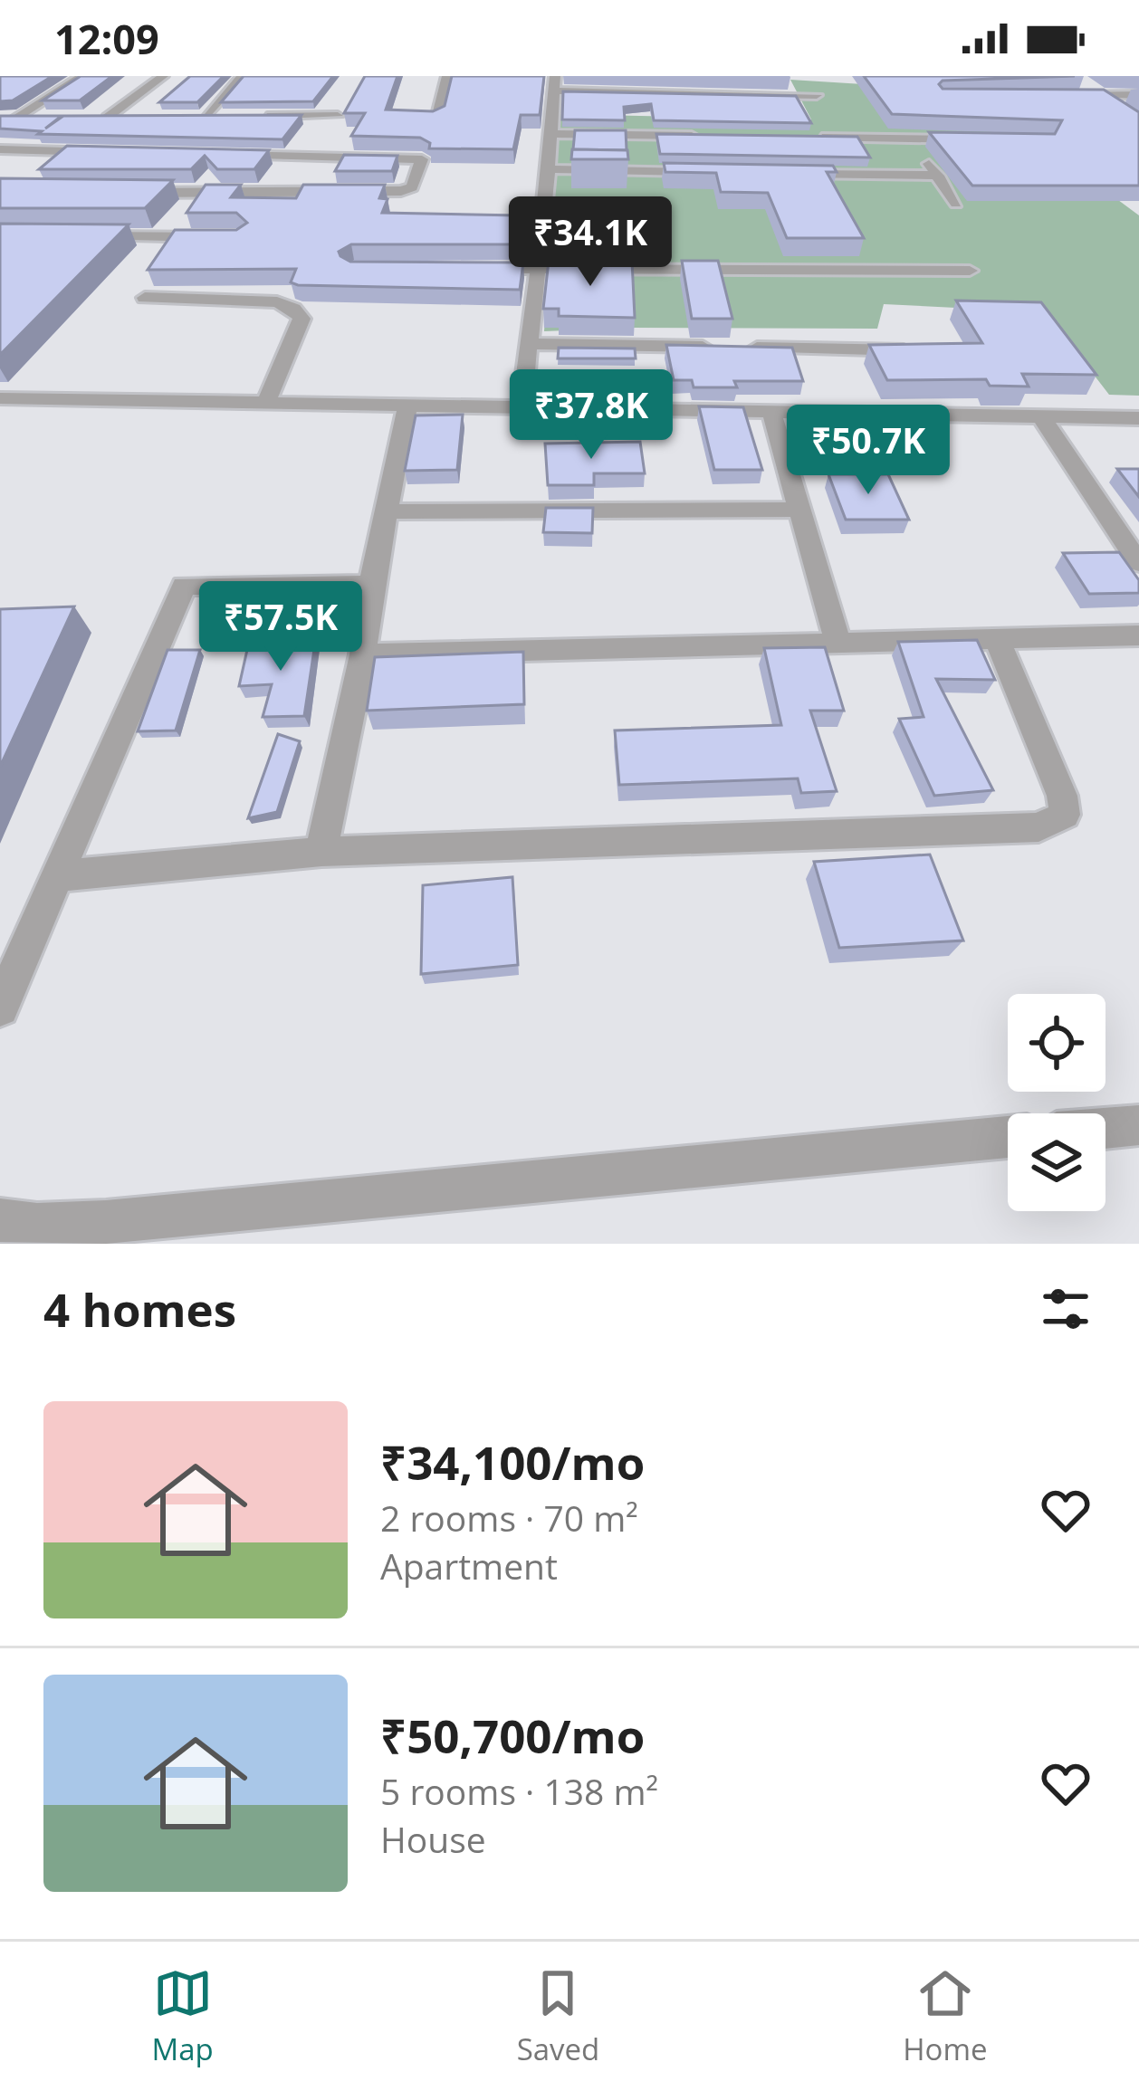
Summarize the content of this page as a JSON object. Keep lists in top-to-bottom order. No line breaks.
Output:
{"page":{"status":"12:09","price":["₹34.1K","₹37.8K","₹50.7K","₹57.5K"],"heading":"4 homes","list":[{"name":"₹34,100/mo","note":"2 rooms · 70 m² · Apartment"},{"name":"₹50,700/mo","note":"5 rooms · 138 m² · House"}],"tabs":["Map","Saved","Home"]}}
